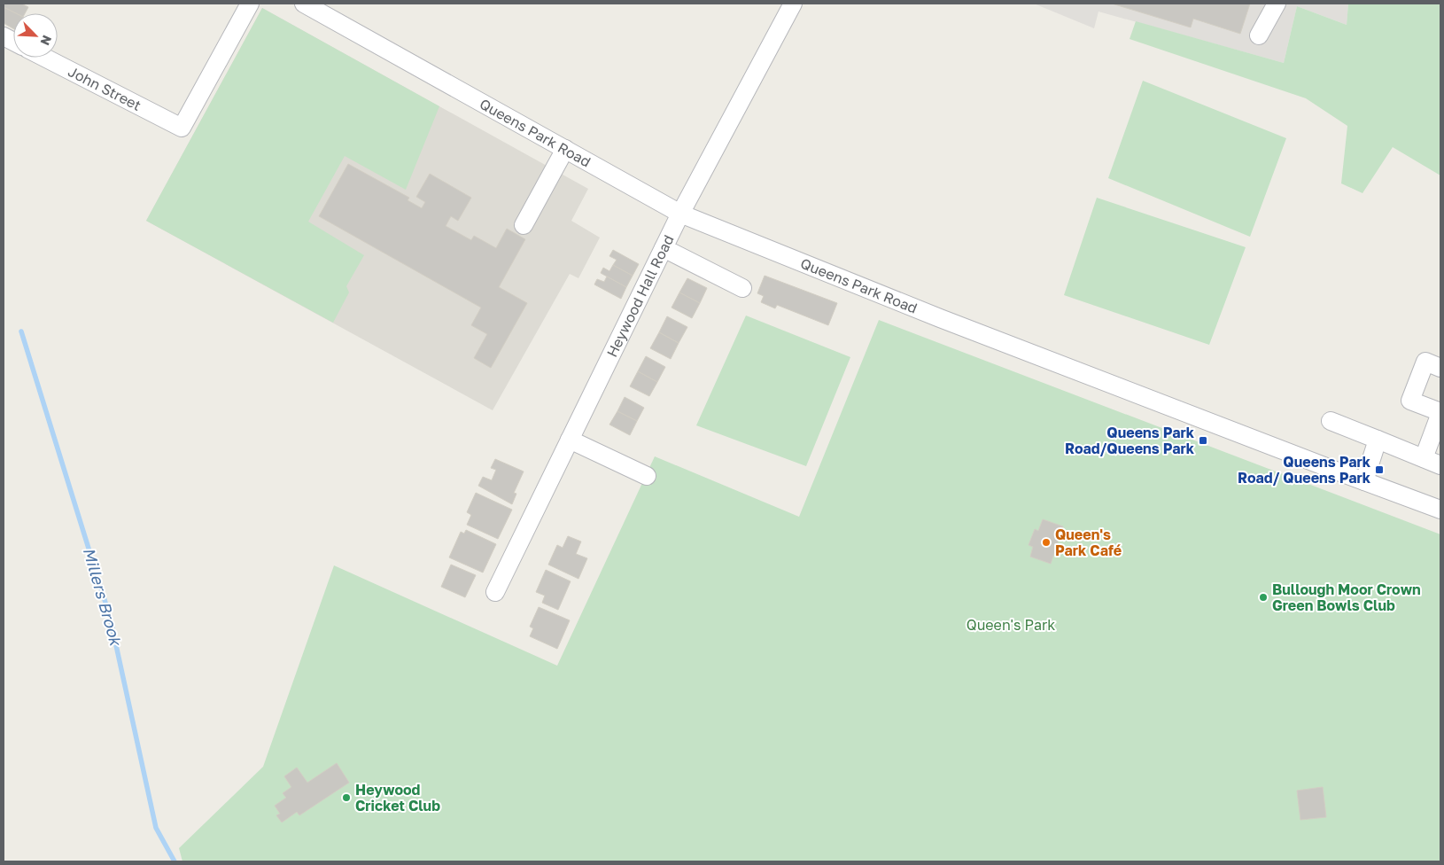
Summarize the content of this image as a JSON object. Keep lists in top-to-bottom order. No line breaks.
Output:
{"streets":{"street":["John Street","Queens Park Road","Heywood Hall Road"]},"crossings":[["Queens Park Road","Heywood Hall Road"]],"water":["Millers Brook"],"parks":["Queen's Park"],"places":{"transit":["Queens Park Road/Queens Park","Queens Park Road/ Queens Park"],"other":["Queen's Park Café","Bullough Moor Crown Green Bowls Club","Heywood Cricket Club"]},"north":"bottom right"}
